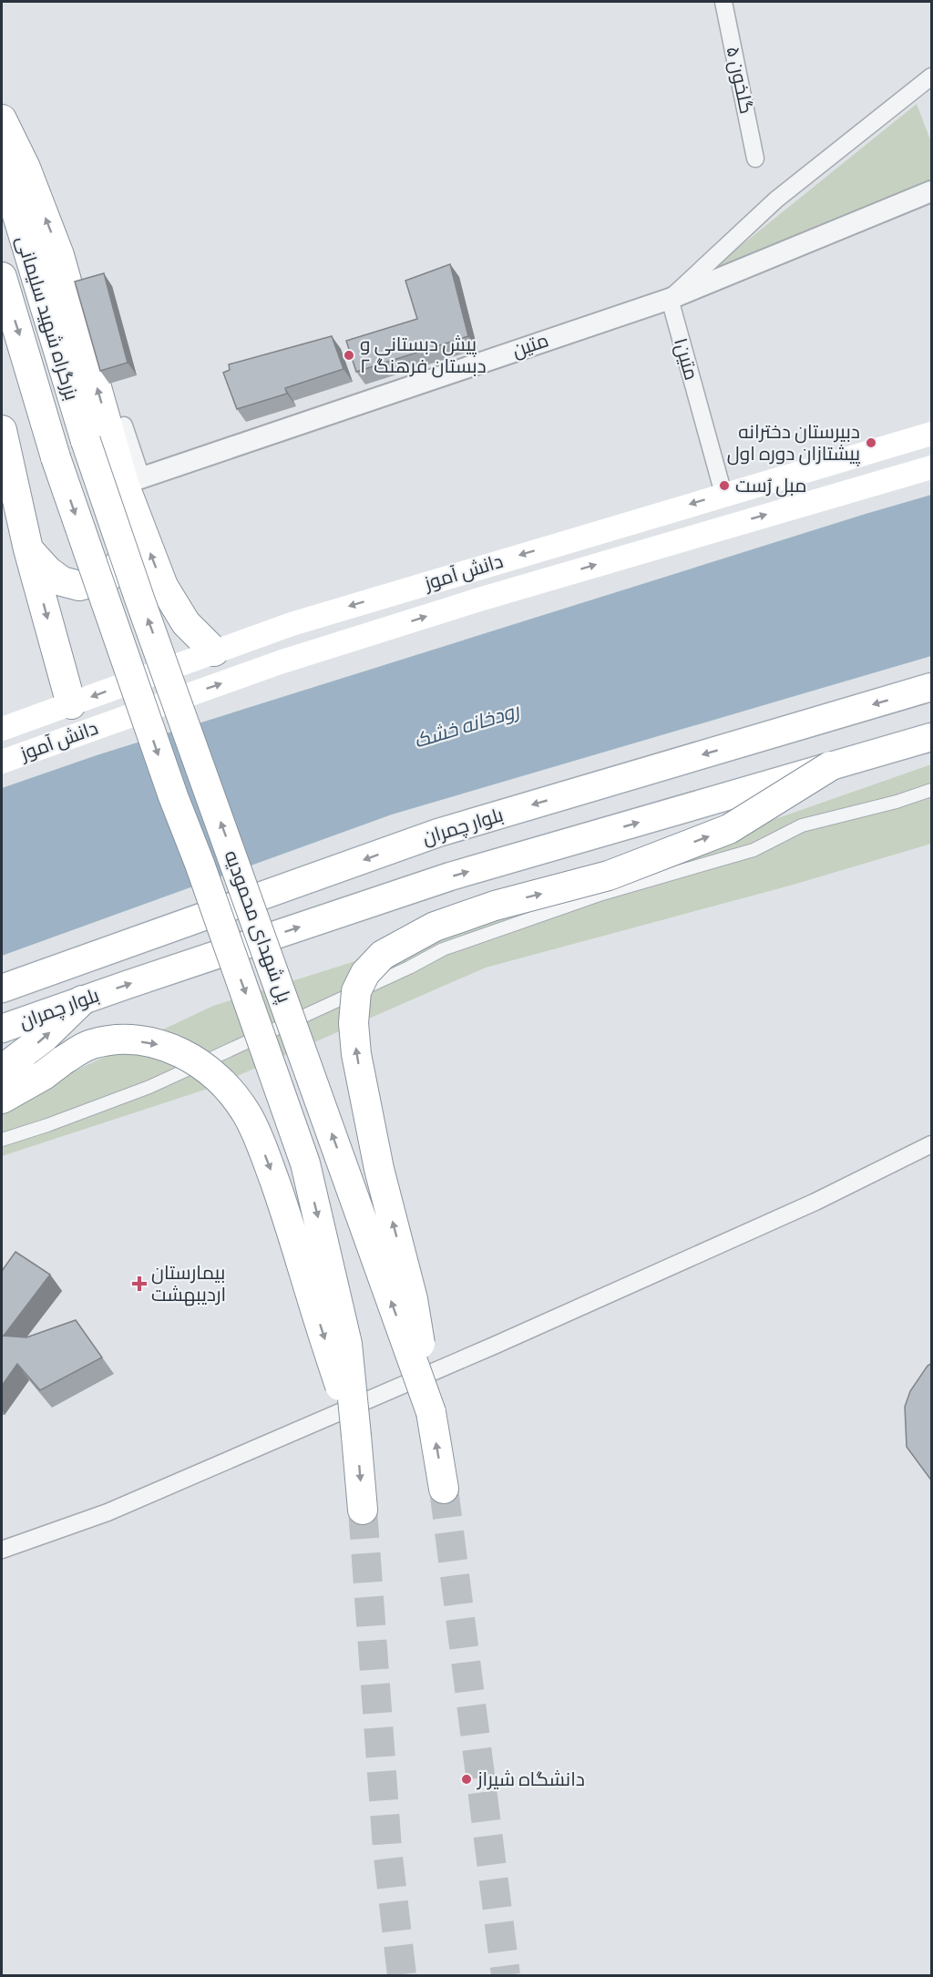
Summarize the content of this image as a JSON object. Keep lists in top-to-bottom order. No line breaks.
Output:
{"streets":{"highway":["بزرگراه شهید سلیمانی","پل شهدای محمودیه"],"main road":["دانش آموز","بلوار چمران"],"street":["۵ گلخون","متین","متین۱"]},"crossings":[["بزرگراه شهید سلیمانی","پل شهدای محمودیه"],["متین","متین۱"],["متین۱","دانش آموز"]],"water":["رودخانه خشک"],"places":{"other":["پیش دبستانی و دبستان فرهنگ ۲","دبیرستان دخترانه پیشتازان دوره اول","مبل رُست","دانشگاه شیراز"],"health":["بیمارستان اردیبهشت"]}}
